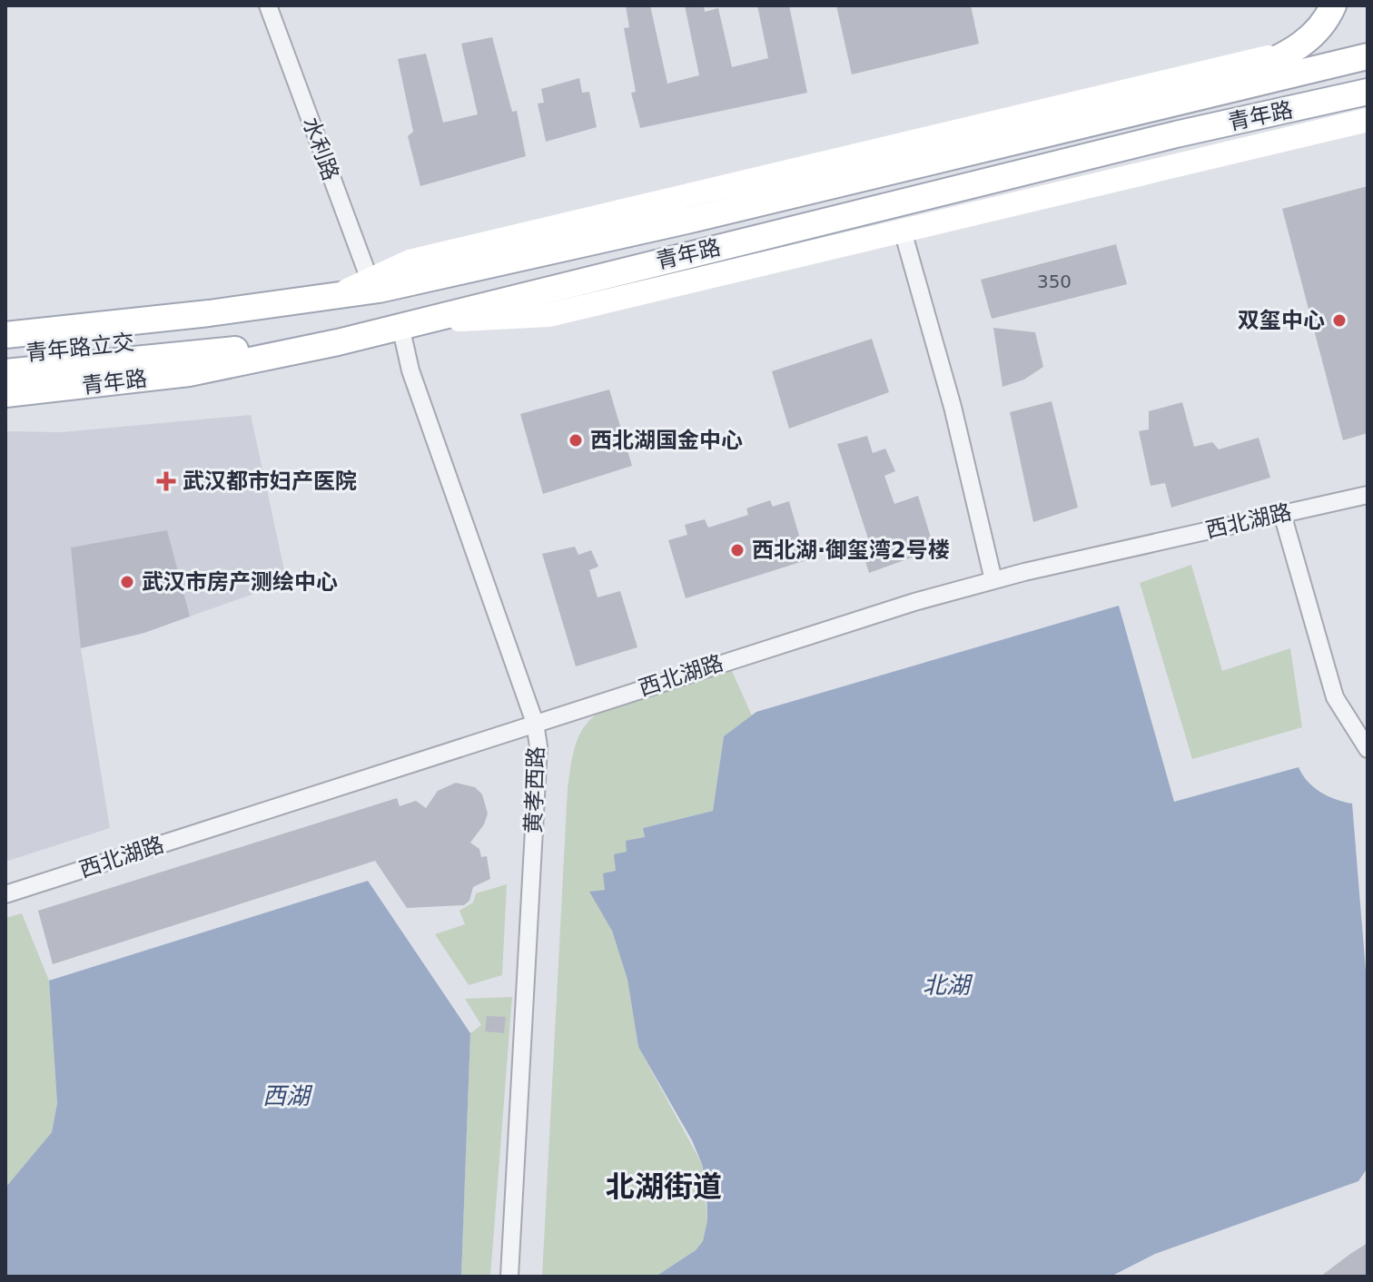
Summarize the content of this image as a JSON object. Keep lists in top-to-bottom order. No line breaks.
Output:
{"streets":{"main road":["青年路","青年路立交"],"street":["水利路","西北湖路","黄孝西路"]},"crossings":[["青年路","水利路"],["青年路","黄孝西路"],["西北湖路","黄孝西路"]],"districts":["北湖街道"],"water":["北湖","西湖"],"places":{"other":["双玺中心","西北湖国金中心","西北湖·御玺湾2号楼","武汉市房产测绘中心"],"health":["武汉都市妇产医院"]},"house_numbers":["350"]}
